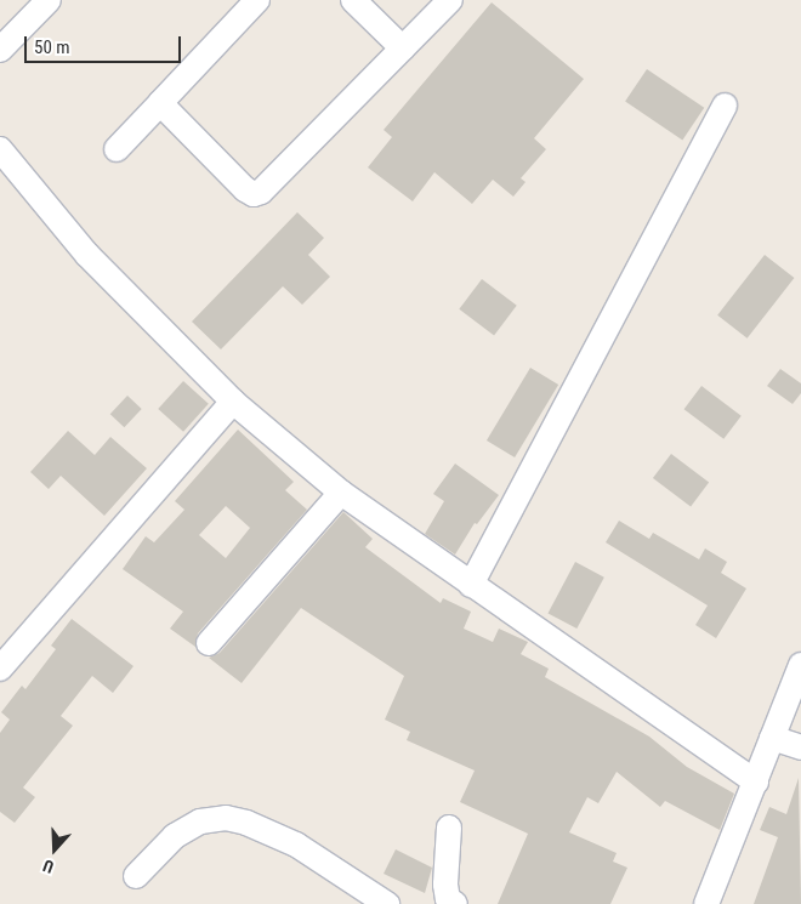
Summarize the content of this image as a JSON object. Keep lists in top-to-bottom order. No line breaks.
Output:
{"scale_bar":"50 m","north":"bottom"}
